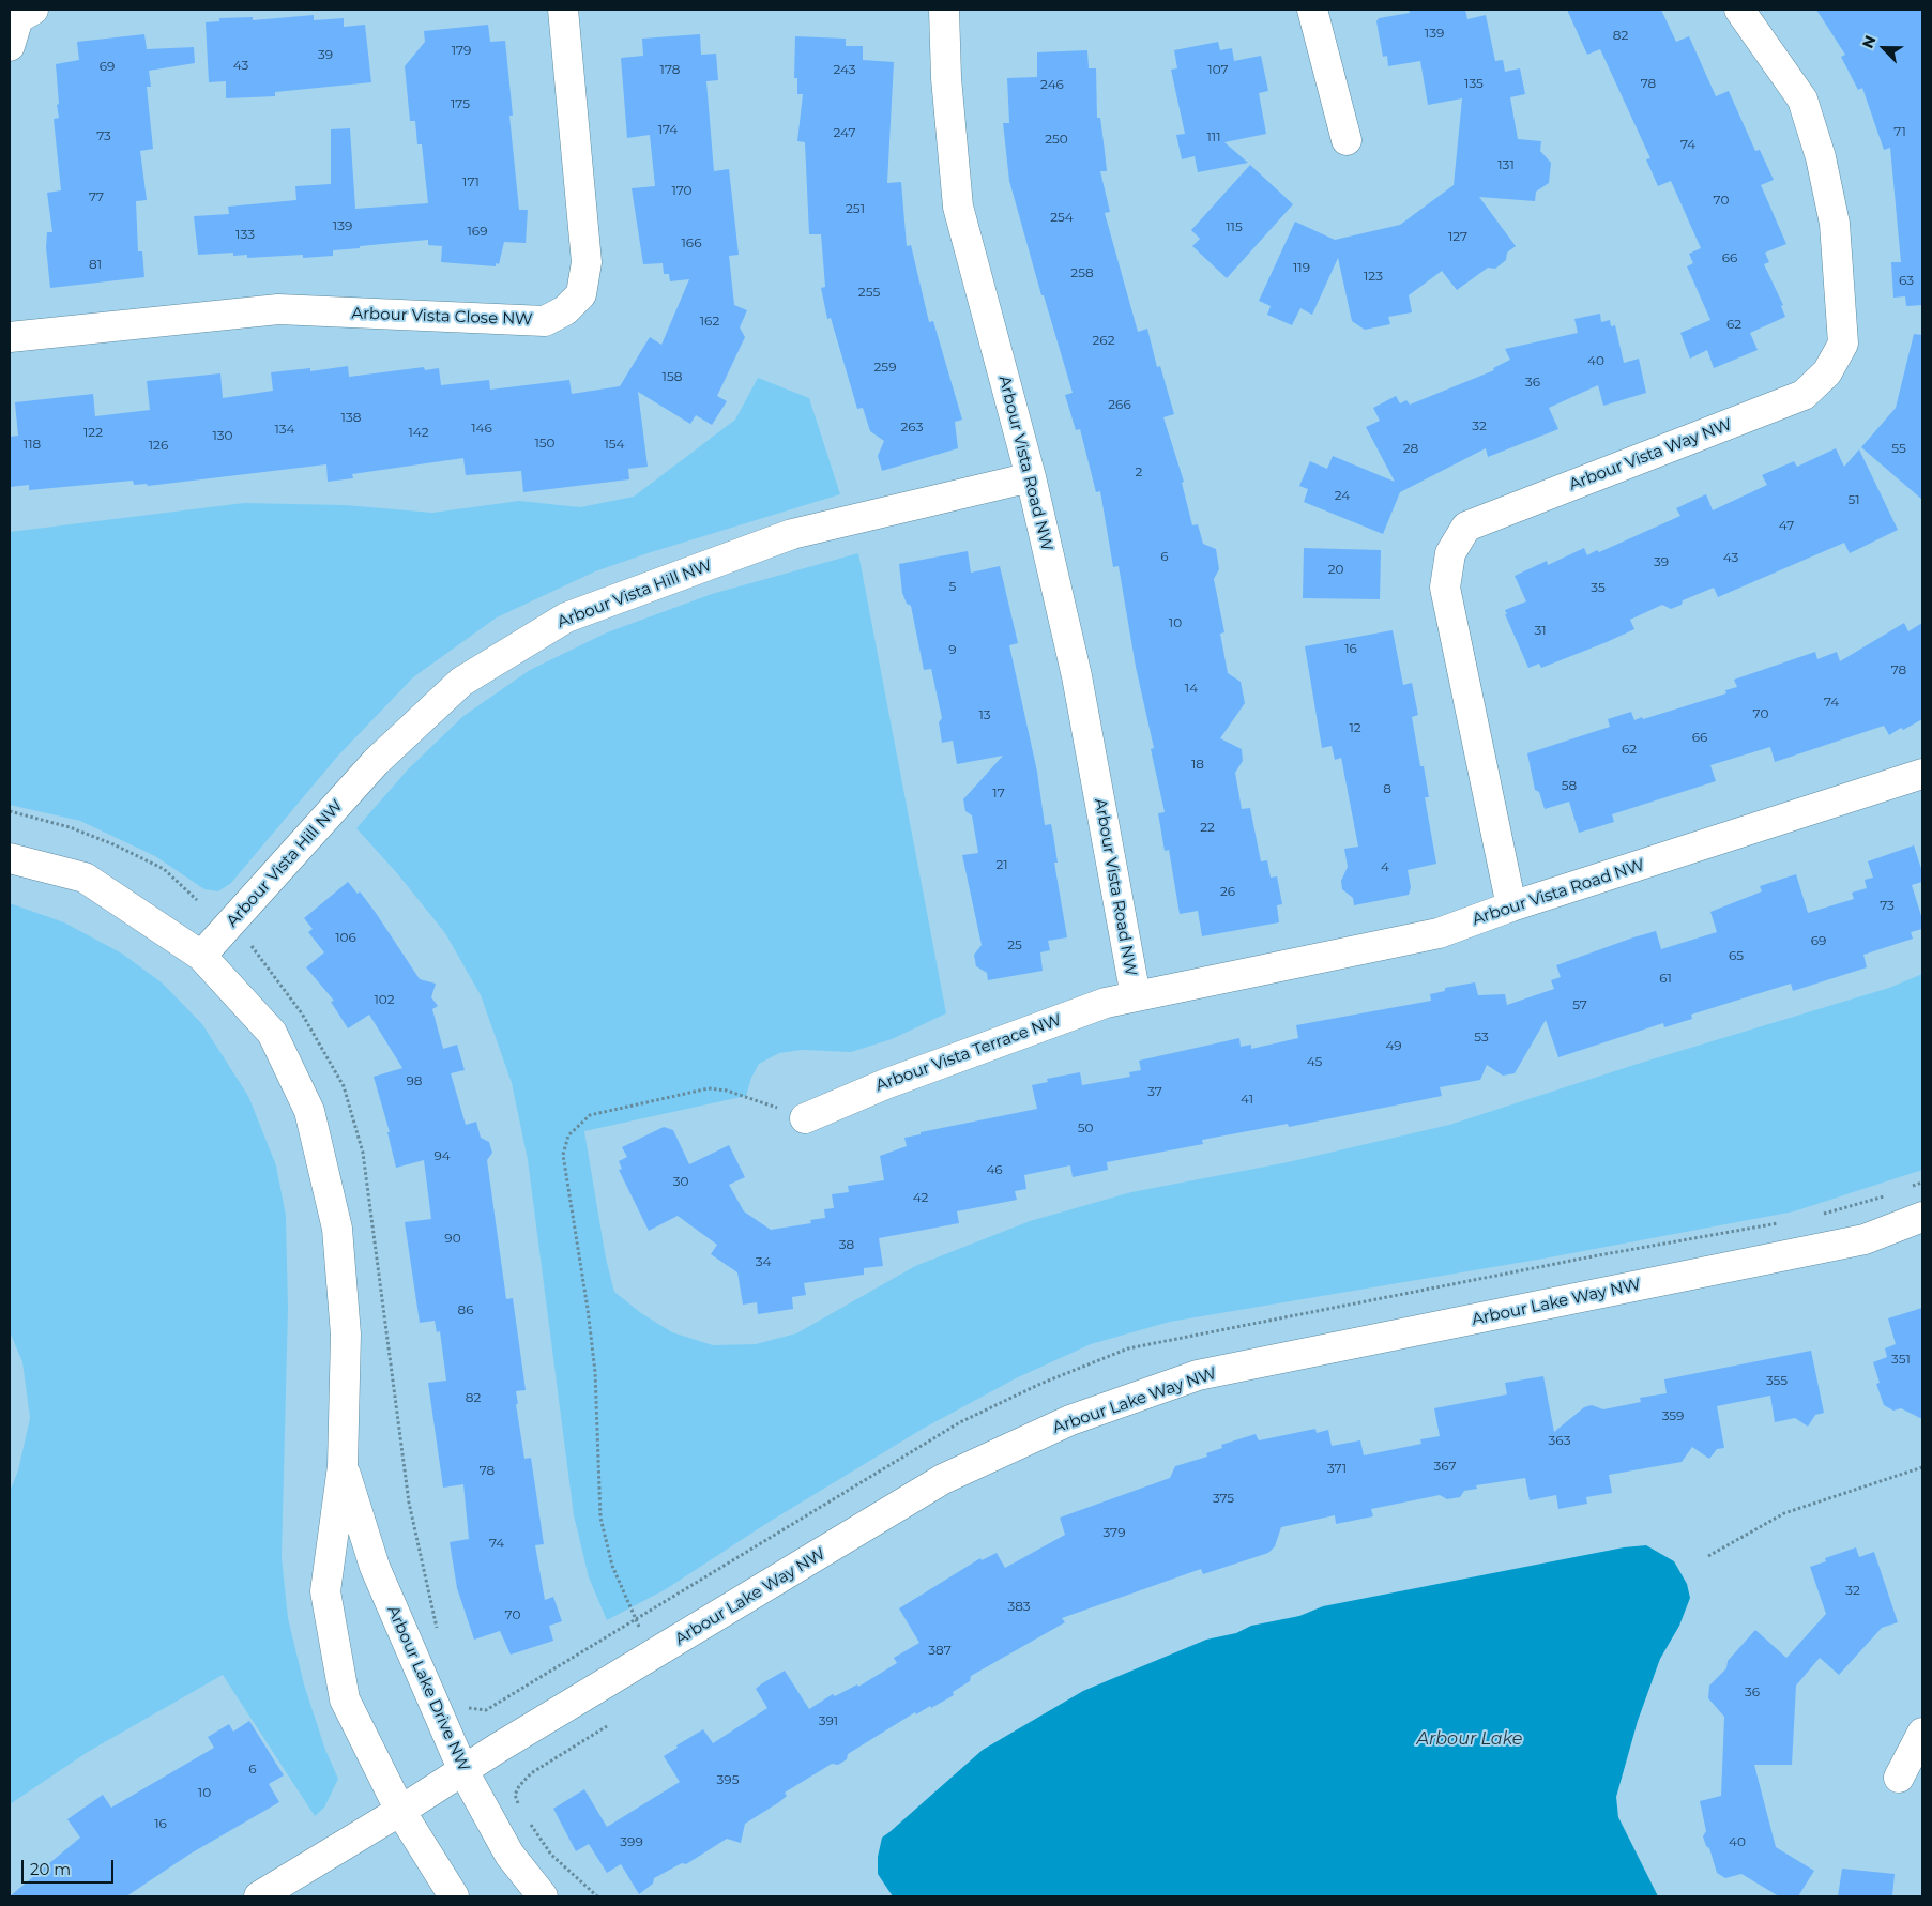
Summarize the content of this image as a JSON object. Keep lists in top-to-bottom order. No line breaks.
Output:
{"streets":{"street":["Arbour Vista Close NW","Arbour Vista Way NW","Arbour Vista Road NW","Arbour Vista Hill NW","Arbour Vista Terrace NW","Arbour Lake Way NW","Arbour Lake Drive NW"]},"crossings":[["Arbour Vista Way NW","Arbour Vista Road NW"],["Arbour Vista Road NW","Arbour Vista Hill NW"],["Arbour Vista Road NW","Arbour Vista Terrace NW"],["Arbour Vista Hill NW","Arbour Lake Drive NW"],["Arbour Lake Way NW","Arbour Lake Drive NW"]],"water":["Arbour Lake"],"house_numbers":["139","82","179","39","43","69","178","243","107","135","78","246","175","174","71","247","73","111","250","74","131","171","170","77","70","251","254","139","115","169","133","127","166","66","81","119","258","123","63","255","162","62","262","40","259","158","36","266","138","32","263","146","134","122","142","130","150","118","154","126","28","55","2","24","51","47","6","43","39","20","5","35","10","31","16","9","78","14","74","70","13","12","66","62","18","58","8","17","22","21","4","26","73","106","69","25","65","61","102","57","53","49","45","98","37","41","50","94","46","30","42","90","38","34","86","351","355","82","359","363","367","371","78","375","379","74","32","383","70","387","36","391","6","395","10","16","399","40"],"scale_bar":"20 m","north":"top left"}
